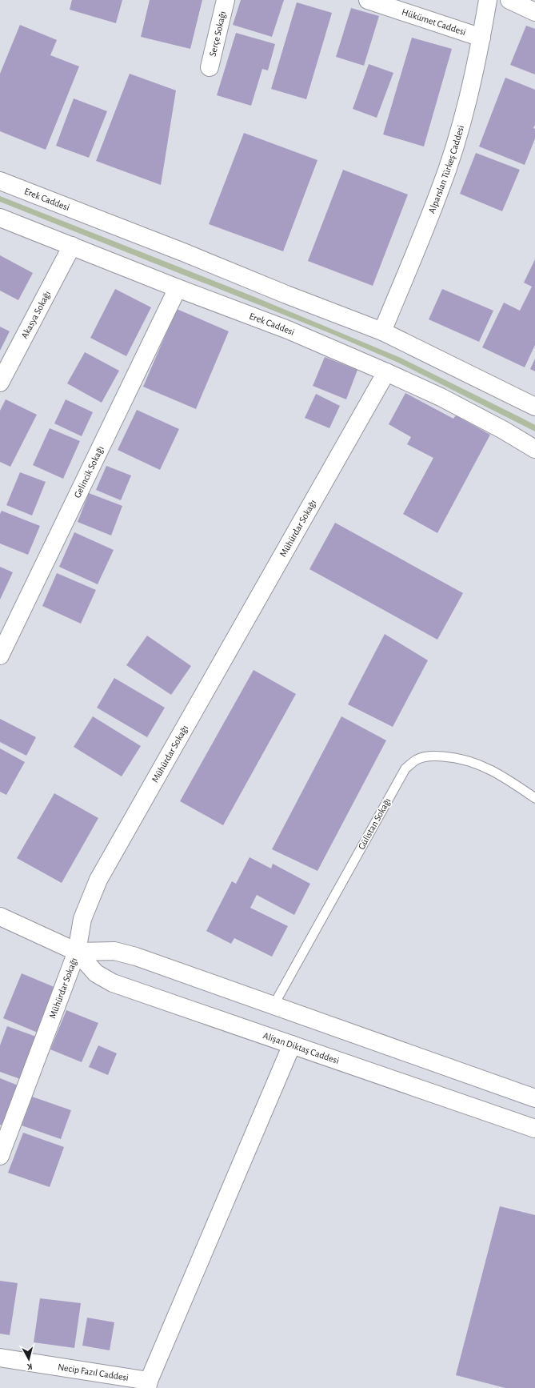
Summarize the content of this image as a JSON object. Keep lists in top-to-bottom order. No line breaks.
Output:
{"streets":{"street":["Hükümet Caddesi","Serçe Sokağı","Alparslan Türkeş Caddesi","Erek Caddesi","Akasya Sokağı","Gelincik Sokağı","Mühürdar Sokağı","Alişan Diktaş Caddesi","Necip Fazıl Caddesi"],"lane":["Gülistan Sokağı"]},"crossings":[["Hükümet Caddesi","Alparslan Türkeş Caddesi"],["Alparslan Türkeş Caddesi","Erek Caddesi"],["Erek Caddesi","Akasya Sokağı"],["Erek Caddesi","Gelincik Sokağı"],["Erek Caddesi","Mühürdar Sokağı"],["Mühürdar Sokağı","Alişan Diktaş Caddesi"],["Gülistan Sokağı","Alişan Diktaş Caddesi"]],"north":"bottom"}
